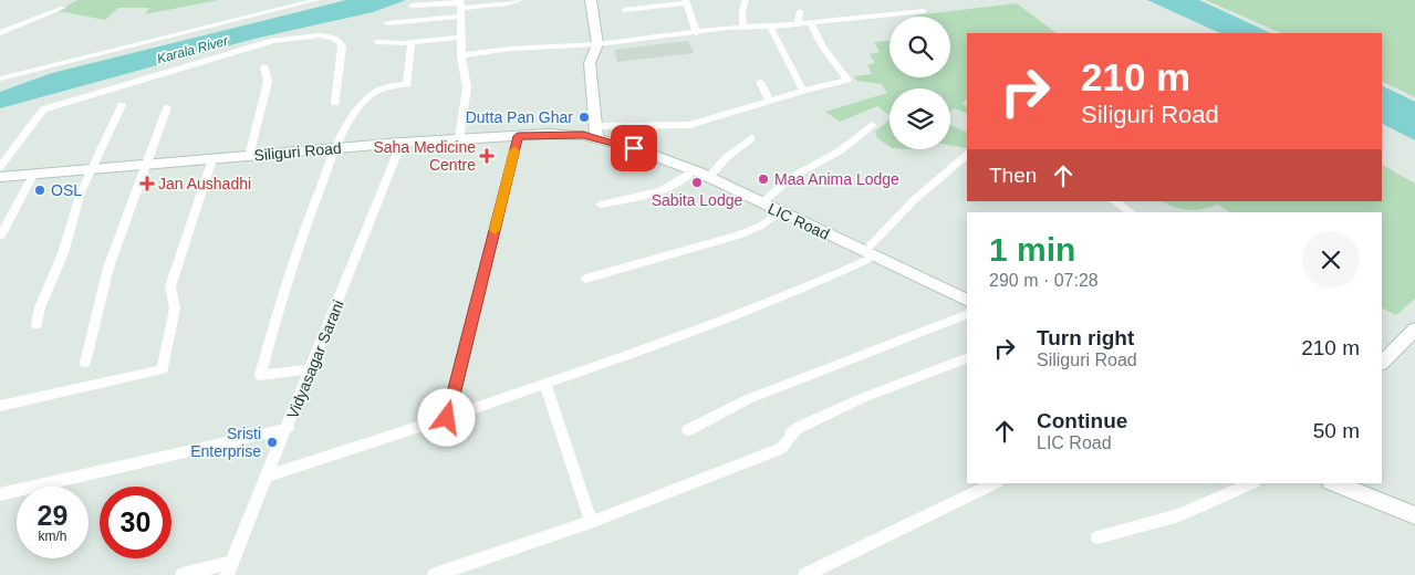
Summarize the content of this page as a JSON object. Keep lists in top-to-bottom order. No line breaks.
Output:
{"streets":{"main road":["Siliguri Road","LIC Road"],"street":["Vidyasagar Sarani"]},"crossings":[["Siliguri Road","LIC Road"],["Siliguri Road","Vidyasagar Sarani"]],"water":["Karala River"],"places":{"other":["Dutta Pan Ghar","Maa Anima Lodge","Sabita Lodge","OSL","Sristi Enterprise"],"health":["Saha Medicine Centre","Jan Aushadhi"]},"page":{"turn":["210 m","Siliguri Road"],"then":"Then","heading":["1 min","290 m · 07:28"],"list":[{"name":"Turn right","note":"Siliguri Road","value":"210 m"},{"name":"Continue","note":"LIC Road","value":"50 m"}],"speed":"29 km/h","limit":"30"}}
